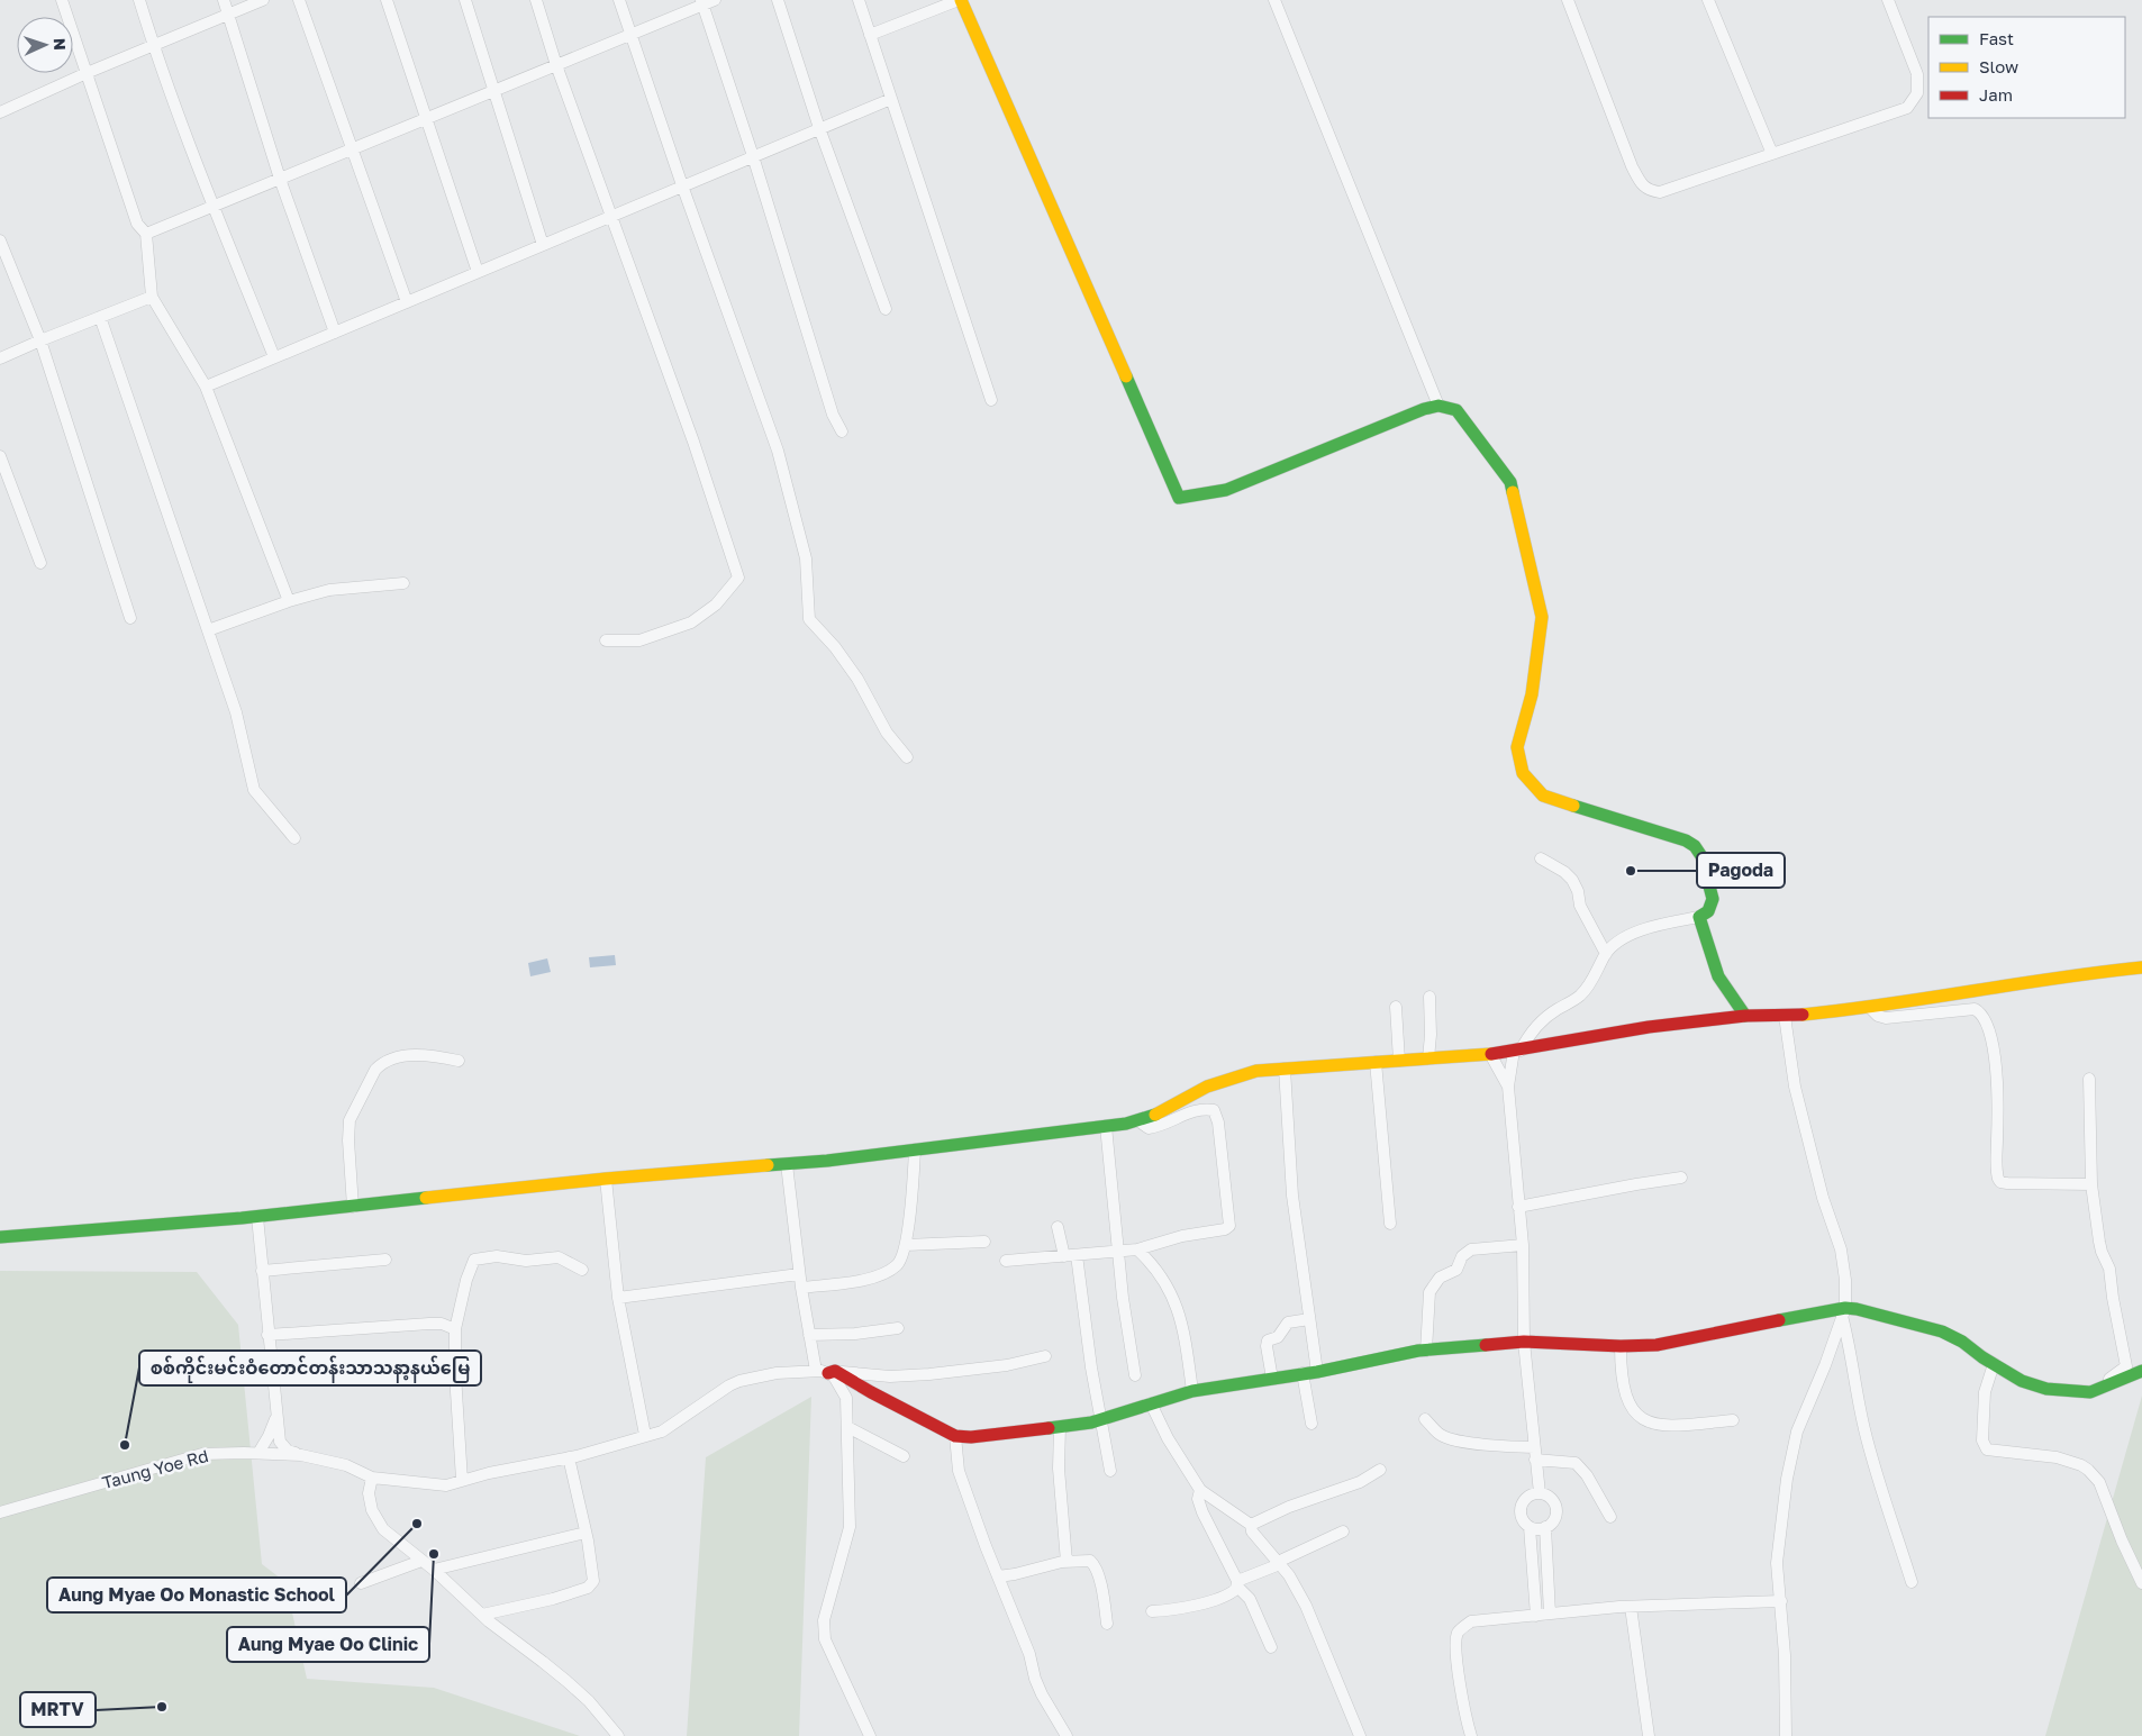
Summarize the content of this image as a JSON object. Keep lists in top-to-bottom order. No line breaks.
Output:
{"streets":{"street":["Taung Yoe Rd"]},"places":["Pagoda","စစ်ကိုင်းမင်းဝံတောင်တန်းသာသနာ့နယ်မြေ","Aung Myae Oo Monastic School","Aung Myae Oo Clinic","MRTV"],"legend":["Fast","Slow","Jam"],"north":"right"}
